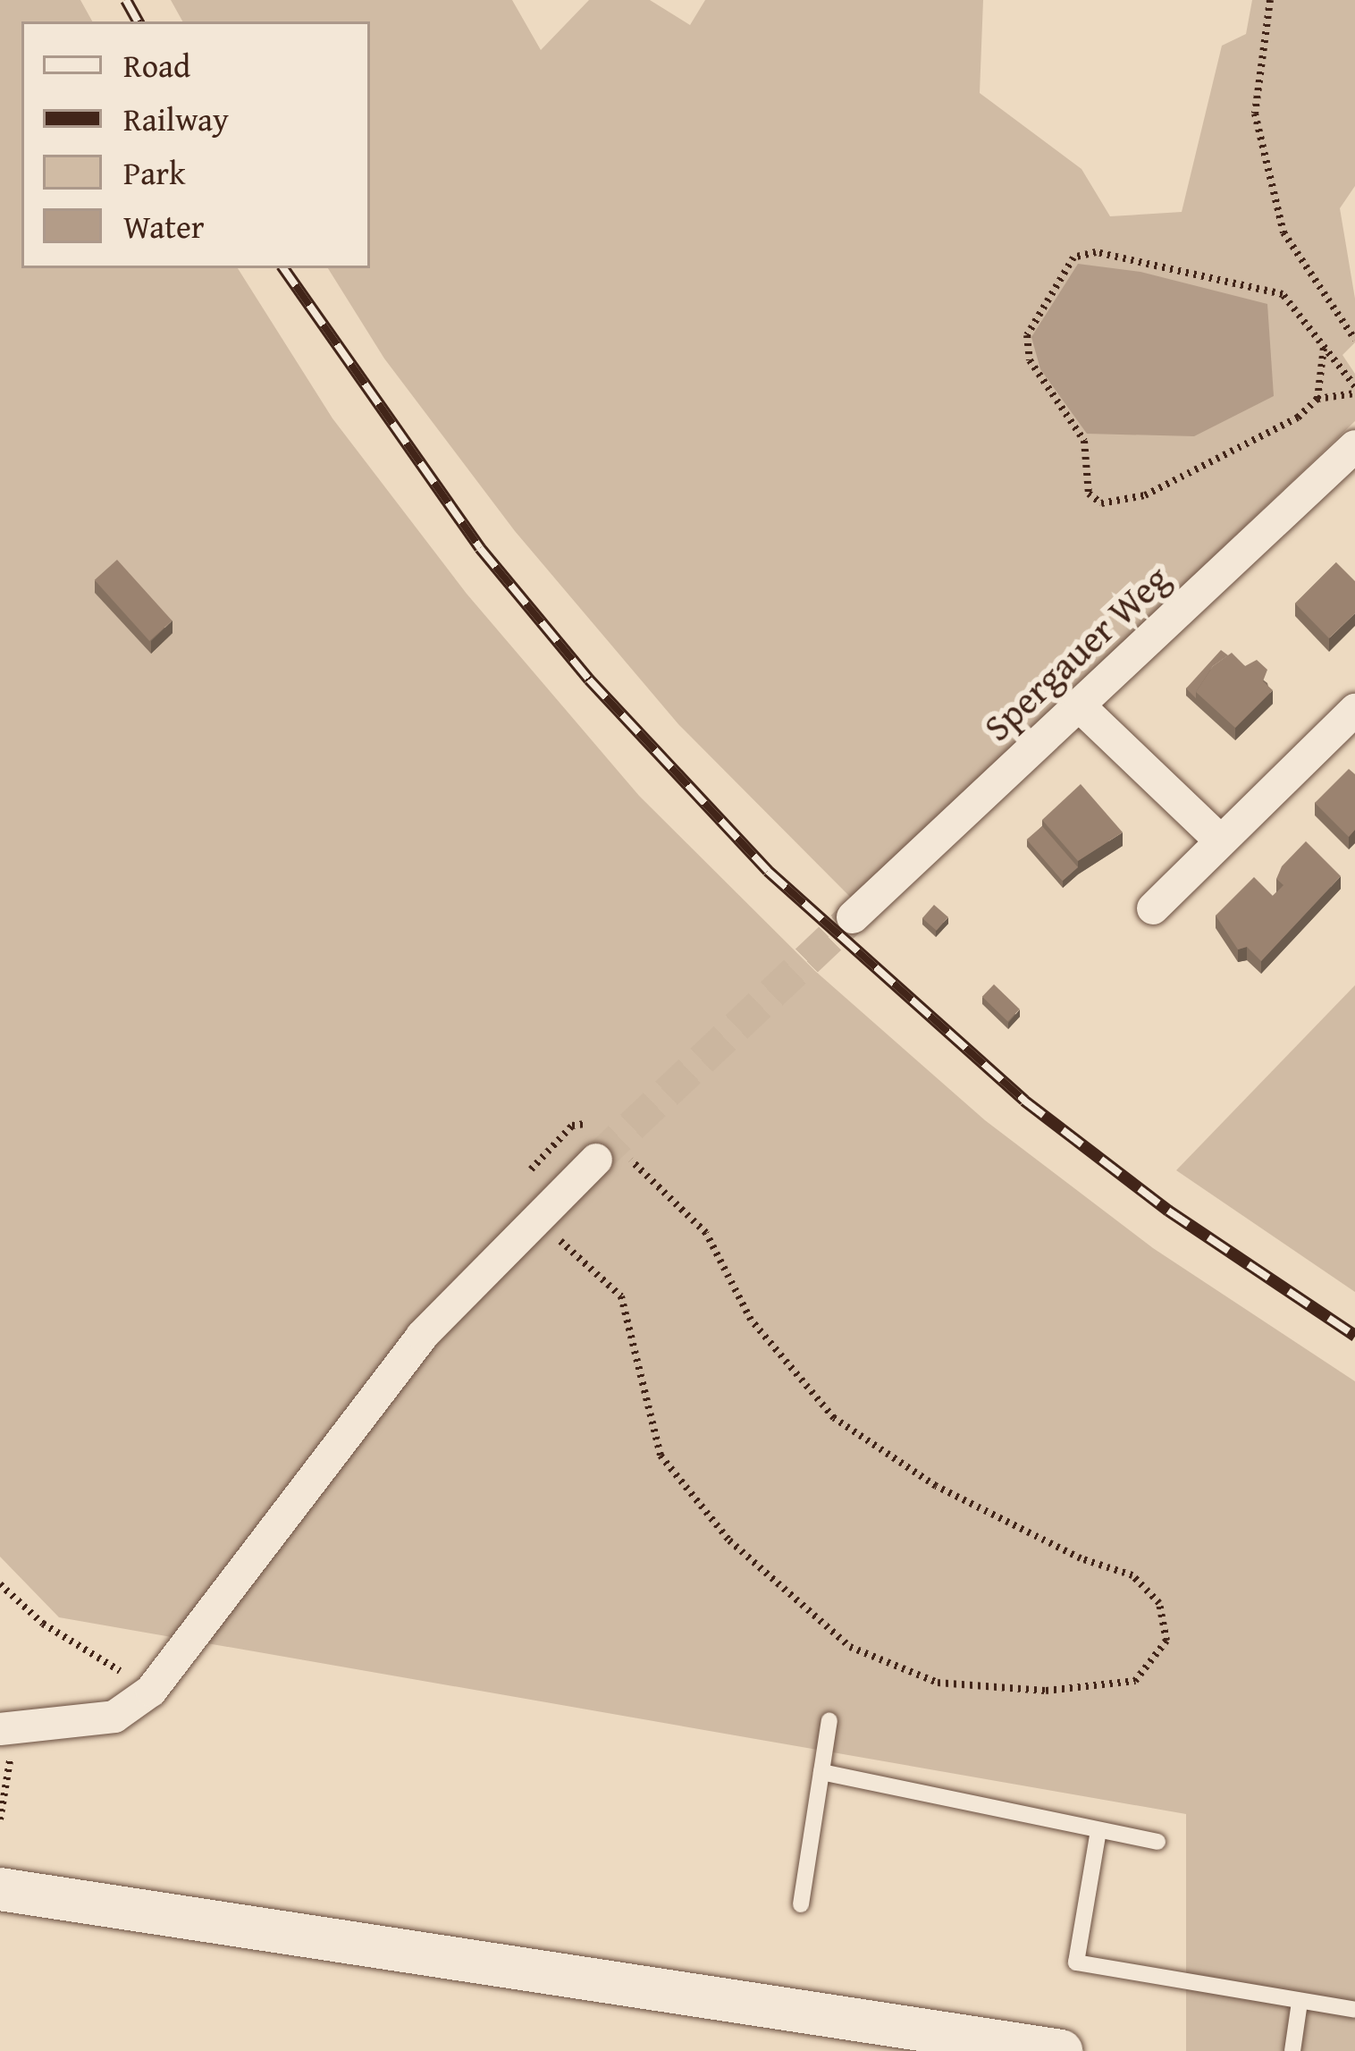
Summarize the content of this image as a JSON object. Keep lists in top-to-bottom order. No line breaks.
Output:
{"streets":{"street":["Spergauer Weg"]},"legend":["Road","Railway","Park","Water"]}
